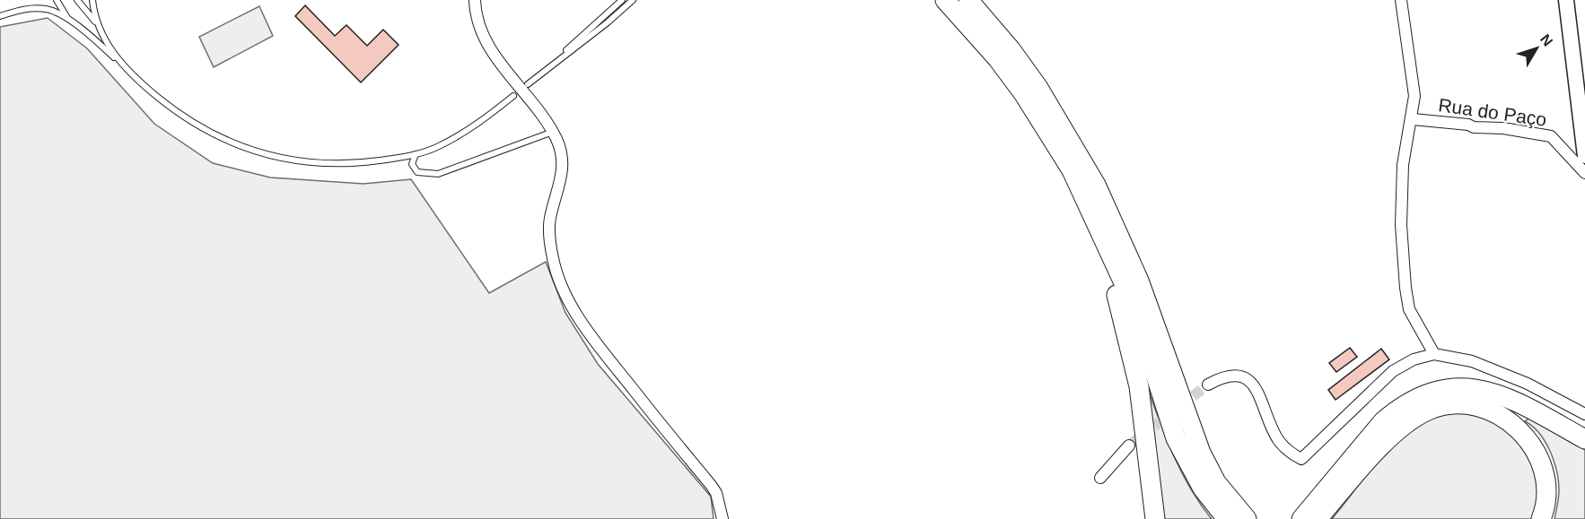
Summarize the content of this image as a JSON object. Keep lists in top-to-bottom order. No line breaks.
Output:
{"streets":{"street":["Rua do Paço"]},"north":"top right"}
